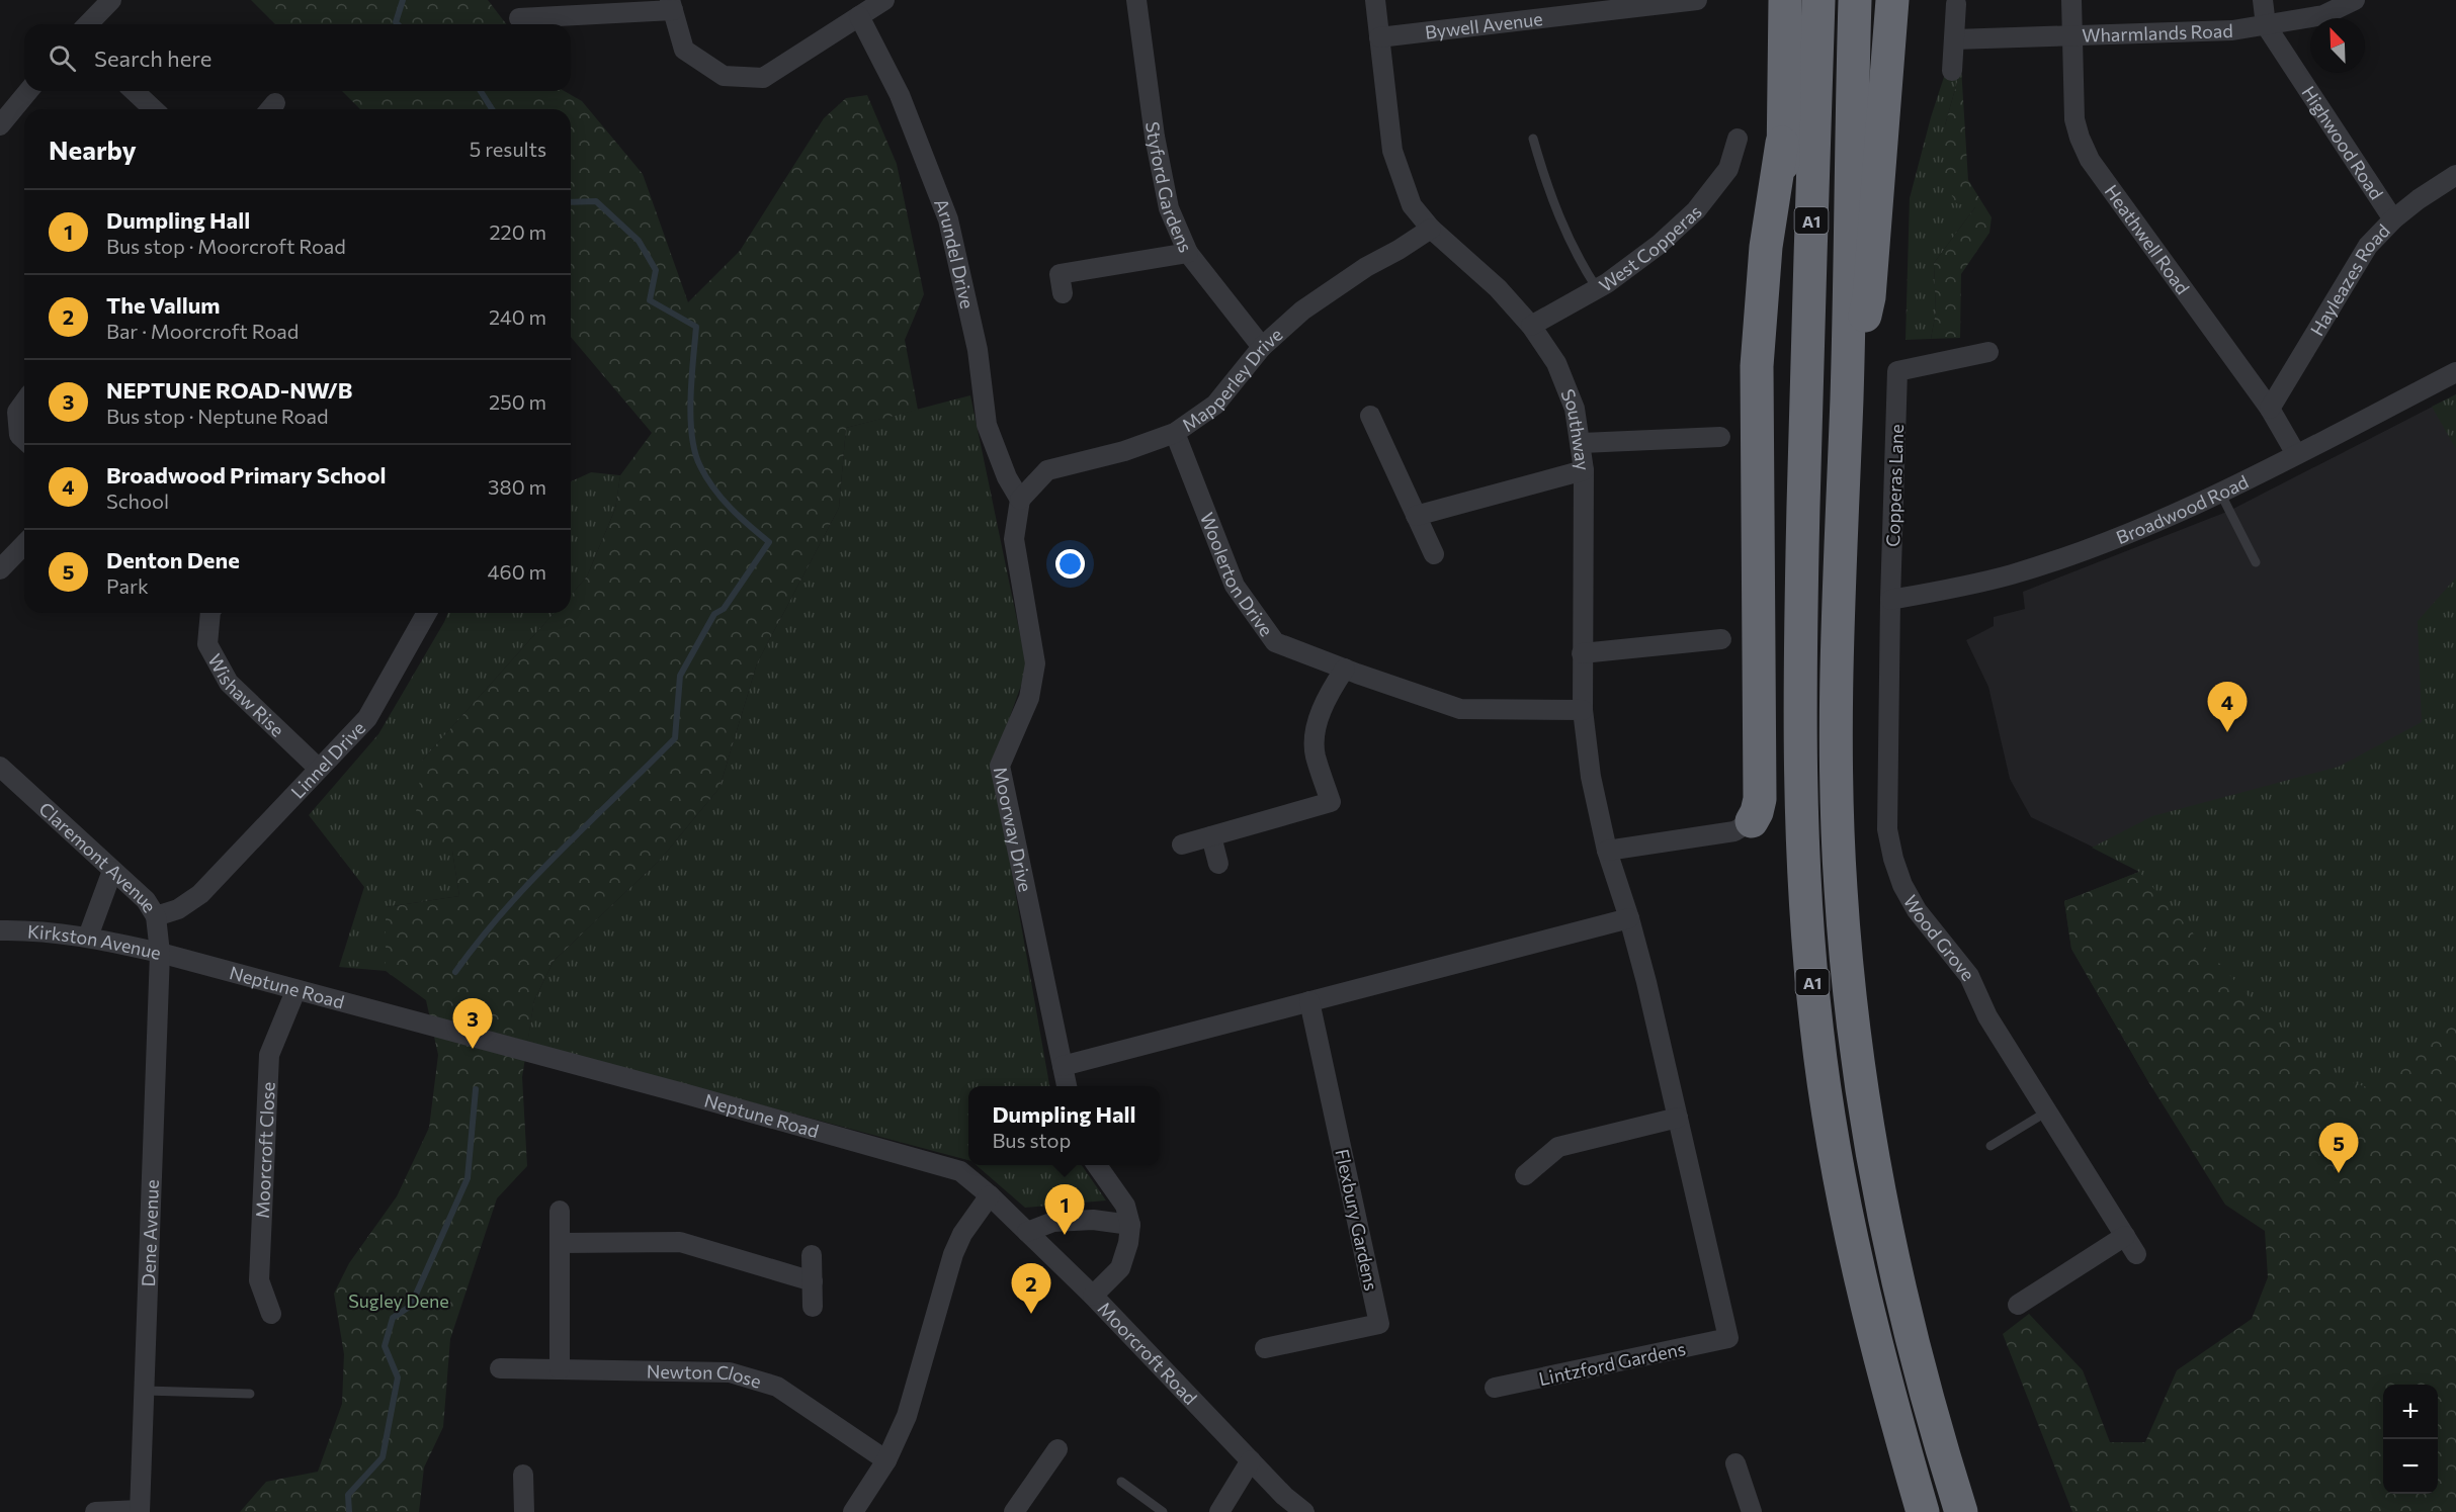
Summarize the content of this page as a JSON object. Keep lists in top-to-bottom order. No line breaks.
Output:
{"streets":{"highway":["A1"],"street":["Bywell Avenue","Wharmlands Road","Highwood Road","Styford Gardens","Heathwell Road","West Copperas","Arundel Drive","Hayleazes Road","Mapperley Drive","Southway","Copperas Lane","Broadwood Road","Woolerton Drive","Wishaw Rise","Linnel Drive","Moorway Drive","Claremont Avenue","Wood Grove","Kirkston Avenue","Neptune Road","Moorcroft Close","Flexbury Gardens","Dene Avenue","Moorcroft Road","Lintzford Gardens","Newton Close"]},"crossings":[["Bywell Avenue","Southway"],["Wharmlands Road","Highwood Road"],["Wharmlands Road","Heathwell Road"],["Highwood Road","Hayleazes Road"],["Styford Gardens","Mapperley Drive"],["Heathwell Road","Hayleazes Road"],["Heathwell Road","Broadwood Road"],["West Copperas","Southway"],["Arundel Drive","Mapperley Drive"],["Arundel Drive","Moorway Drive"],["Mapperley Drive","Southway"],["Mapperley Drive","Woolerton Drive"],["Mapperley Drive","Moorway Drive"],["Southway","Woolerton Drive"],["Southway","Lintzford Gardens"],["Copperas Lane","Broadwood Road"],["Copperas Lane","Wood Grove"],["Broadwood Road","Wood Grove"],["Wishaw Rise","Linnel Drive"],["Linnel Drive","Claremont Avenue"],["Claremont Avenue","Dene Avenue"],["Kirkston Avenue","Neptune Road"],["Kirkston Avenue","Dene Avenue"],["Neptune Road","Moorcroft Close"],["Neptune Road","Moorcroft Road"]],"parks":["Sugley Dene"],"north":"top left","page":{"search":"Search here","heading":["Nearby","5 results"],"list":[{"mark":"1","name":"Dumpling Hall","note":"Bus stop · Moorcroft Road","value":"220 m"},{"mark":"2","name":"The Vallum","note":"Bar · Moorcroft Road","value":"240 m"},{"mark":"3","name":"NEPTUNE ROAD-NW/B","note":"Bus stop · Neptune Road","value":"250 m"},{"mark":"4","name":"Broadwood Primary School","note":"School","value":"380 m"},{"mark":"5","name":"Denton Dene","note":"Park","value":"460 m"}],"pins":["4","3","5","1","2"],"popup":["Dumpling Hall","Bus stop"],"map_buttons":["+","−"]}}
